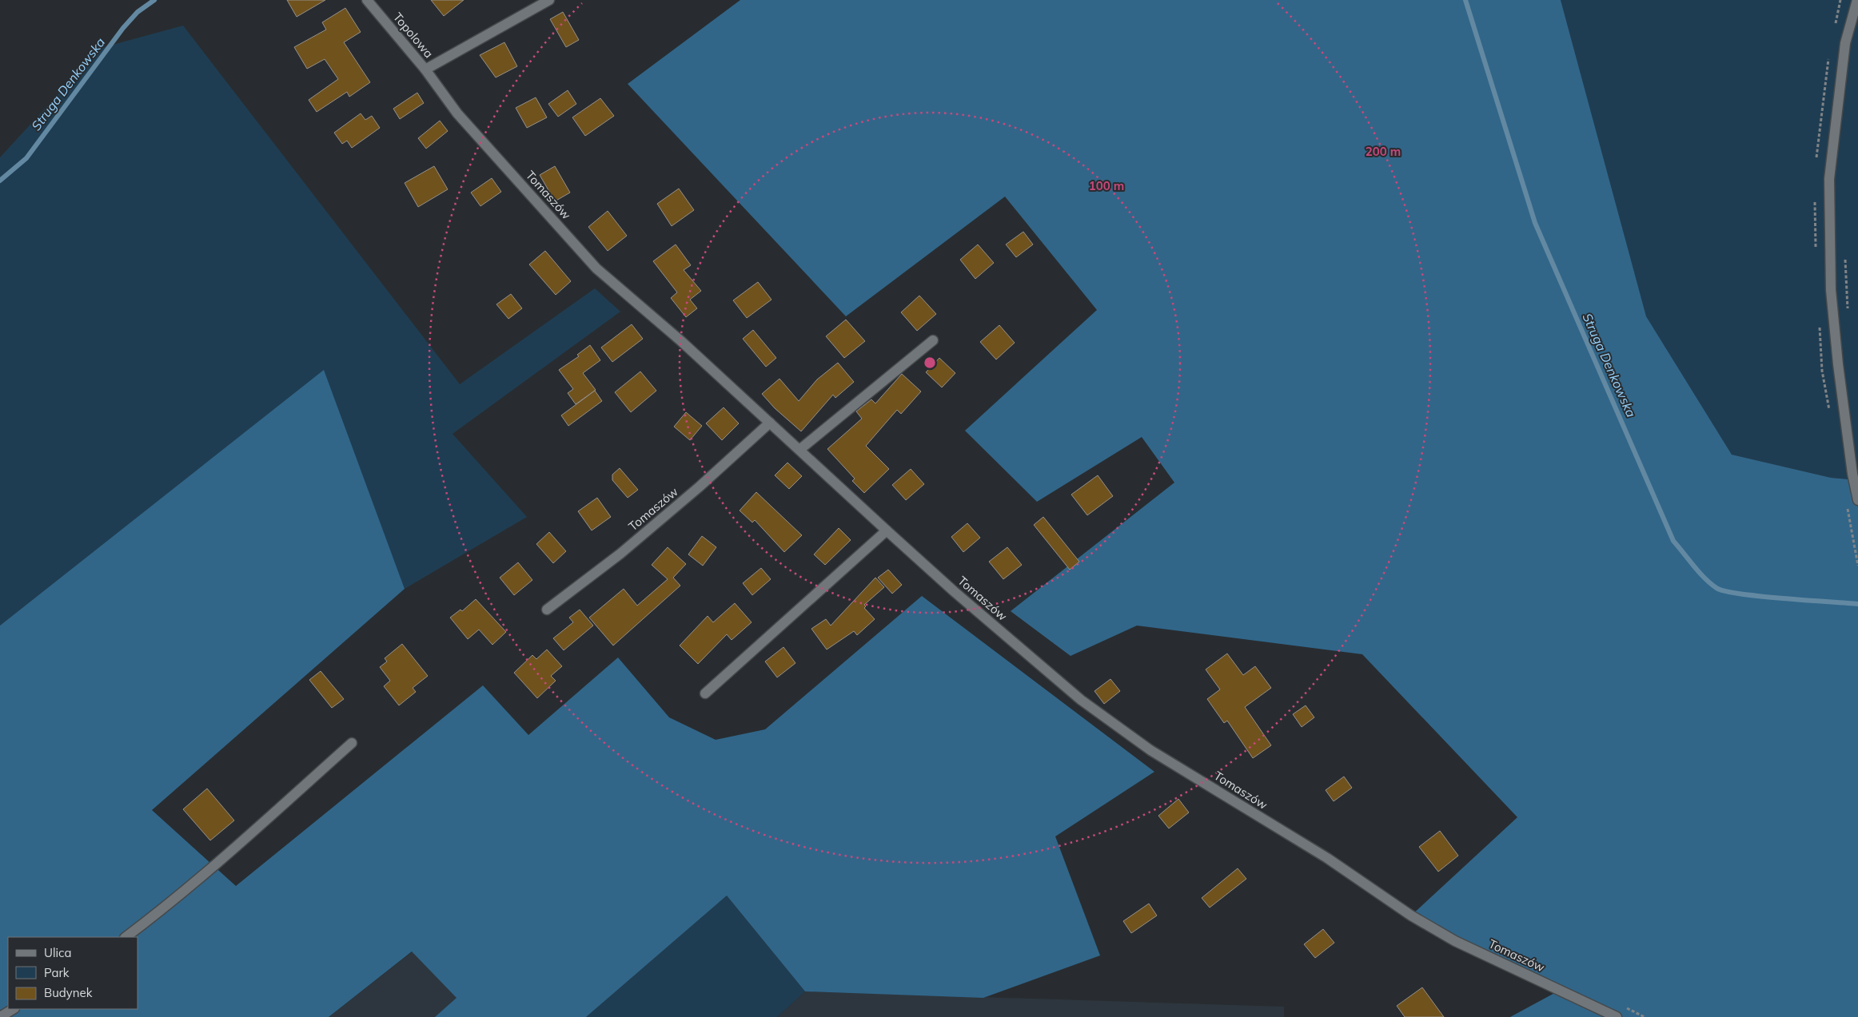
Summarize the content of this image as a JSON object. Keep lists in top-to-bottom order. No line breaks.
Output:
{"streets":{"street":["Topolowa","Tomaszów"]},"crossings":[["Topolowa","Tomaszów"]],"water":["Struga Denkowska"],"legend":["Ulica","Park","Budynek"],"rings":["200 m","100 m"]}
